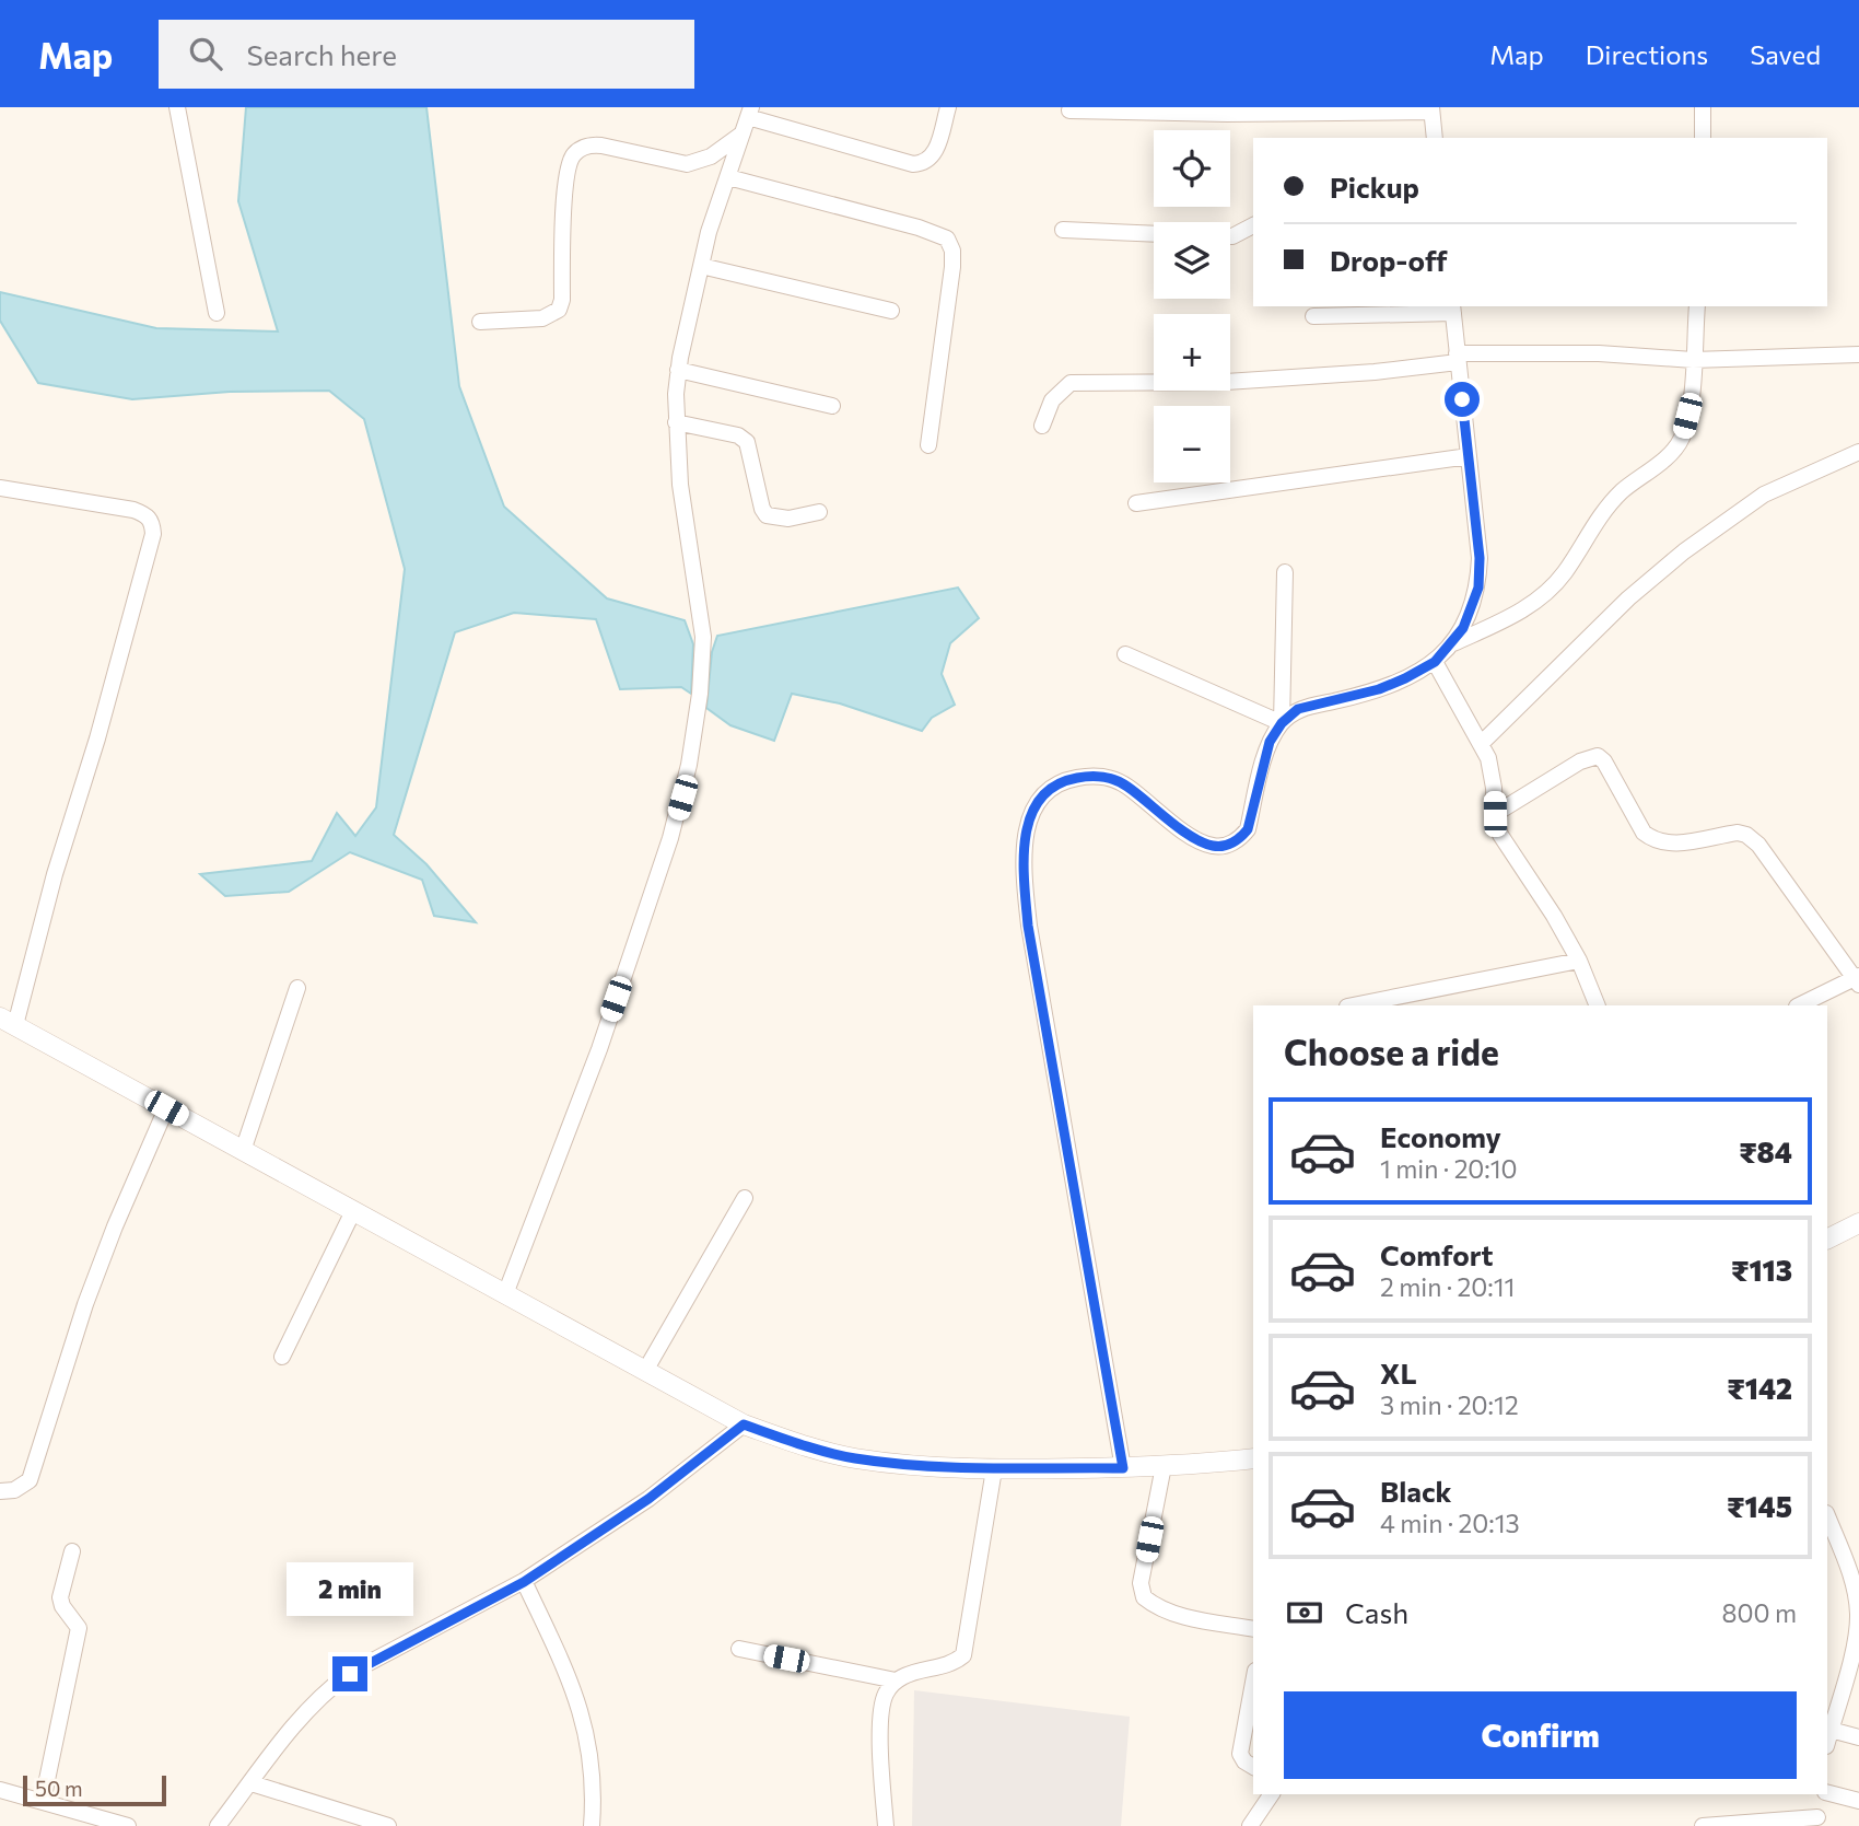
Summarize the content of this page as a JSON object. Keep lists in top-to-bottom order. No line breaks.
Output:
{"scale_bar":"50 m","page":{"header":"Map","search":"Search here","nav":["Map","Directions","Saved"],"map_buttons":["+","−"],"banner":["Pickup","Drop-off"],"heading":"Choose a ride","list":[{"name":"Economy","note":"1 min · 20:10","value":"₹84"},{"name":"Comfort","note":"2 min · 20:11","value":"₹113"},{"name":"XL","note":"3 min · 20:12","value":"₹142"},{"name":"Black","note":"4 min · 20:13","value":"₹145"}],"bubble":"2 min","pay":["Cash","800 m"],"buttons":"Confirm","scale":"50 m"}}
